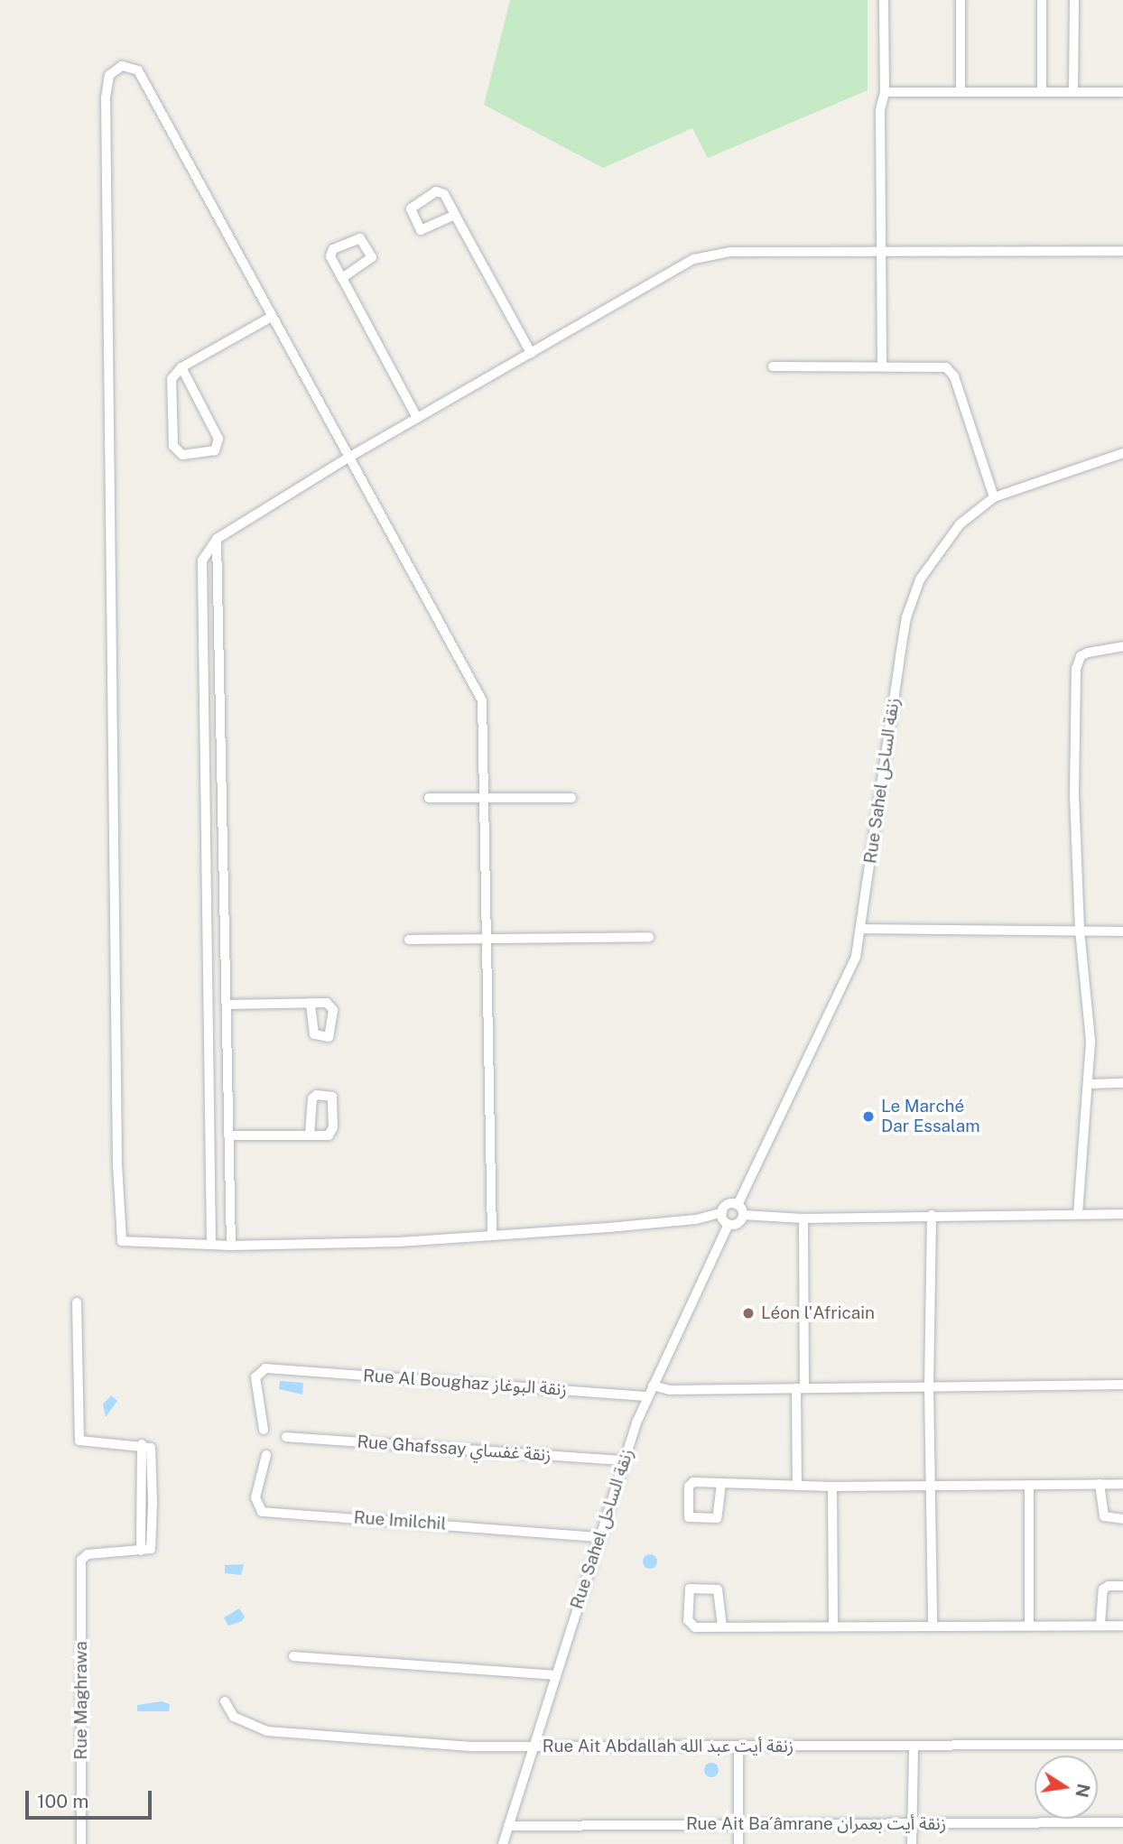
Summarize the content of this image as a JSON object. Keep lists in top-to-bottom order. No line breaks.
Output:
{"streets":{"street":["Rue Sahel زنقة الساحل","Rue Al Boughaz زنقة البوغاز","Rue Ghafssay زنقة غفساي","Rue Imilchil","Rue Maghrawa","Rue Ait Abdallah زنقة أيت عبد الله","Rue Ait Ba´âmrane زنقة أيت بعمران"]},"crossings":[["Rue Sahel زنقة الساحل","Rue Al Boughaz زنقة البوغاز"],["Rue Sahel زنقة الساحل","Rue Ghafssay زنقة غفساي"],["Rue Sahel زنقة الساحل","Rue Imilchil"],["Rue Sahel زنقة الساحل","Rue Ait Abdallah زنقة أيت عبد الله"],["Rue Sahel زنقة الساحل","Rue Ait Ba´âmrane زنقة أيت بعمران"]],"places":["Le Marché Dar Essalam","Léon l'Africain"],"scale_bar":"100 m","north":"right"}
